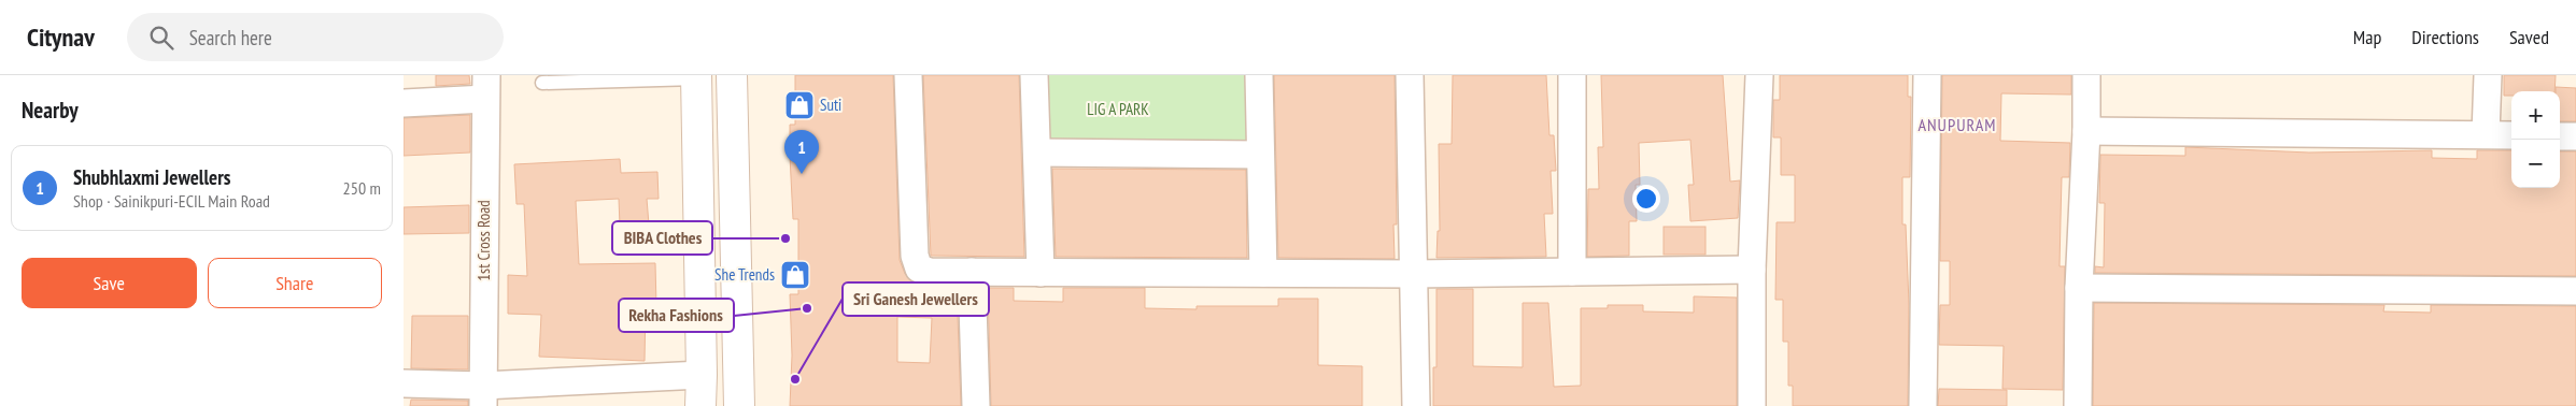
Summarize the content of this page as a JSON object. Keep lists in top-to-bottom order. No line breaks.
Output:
{"streets":{"street":["1st Cross Road"]},"districts":["ANUPURAM"],"parks":["LIG A PARK"],"places":{"shop":["Suti","She Trends"],"other":["BIBA Clothes","Rekha Fashions","Sri Ganesh Jewellers"]},"page":{"header":"Citynav","search":"Search here","nav":["Map","Directions","Saved"],"heading":"Nearby","map_buttons":["+","−"],"pins":"1","list":[{"mark":"1","name":"Shubhlaxmi Jewellers","note":"Shop · Sainikpuri-ECIL Main Road","value":"250 m"}],"buttons":["Save","Share"]}}
